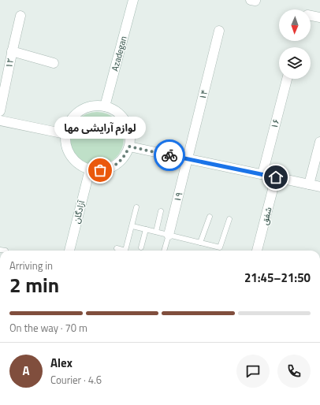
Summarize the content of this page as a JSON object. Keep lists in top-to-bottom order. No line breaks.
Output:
{"streets":{"street":["Azadegan","۱۲","۱۴","۱۶","۱۹","آزادگان","شفق"]},"crossings":[["Azadegan","آزادگان"],["۱۴","۱۹"]],"places":["لوازم آرایشی مها"],"north":"bottom","page":{"bubble":"لوازم آرایشی مها","heading":["2 min","Arriving in","21:45–21:50"],"panel":["Alex","Courier · 4.6"],"bar":"On the way · 70 m","round":"A"}}
